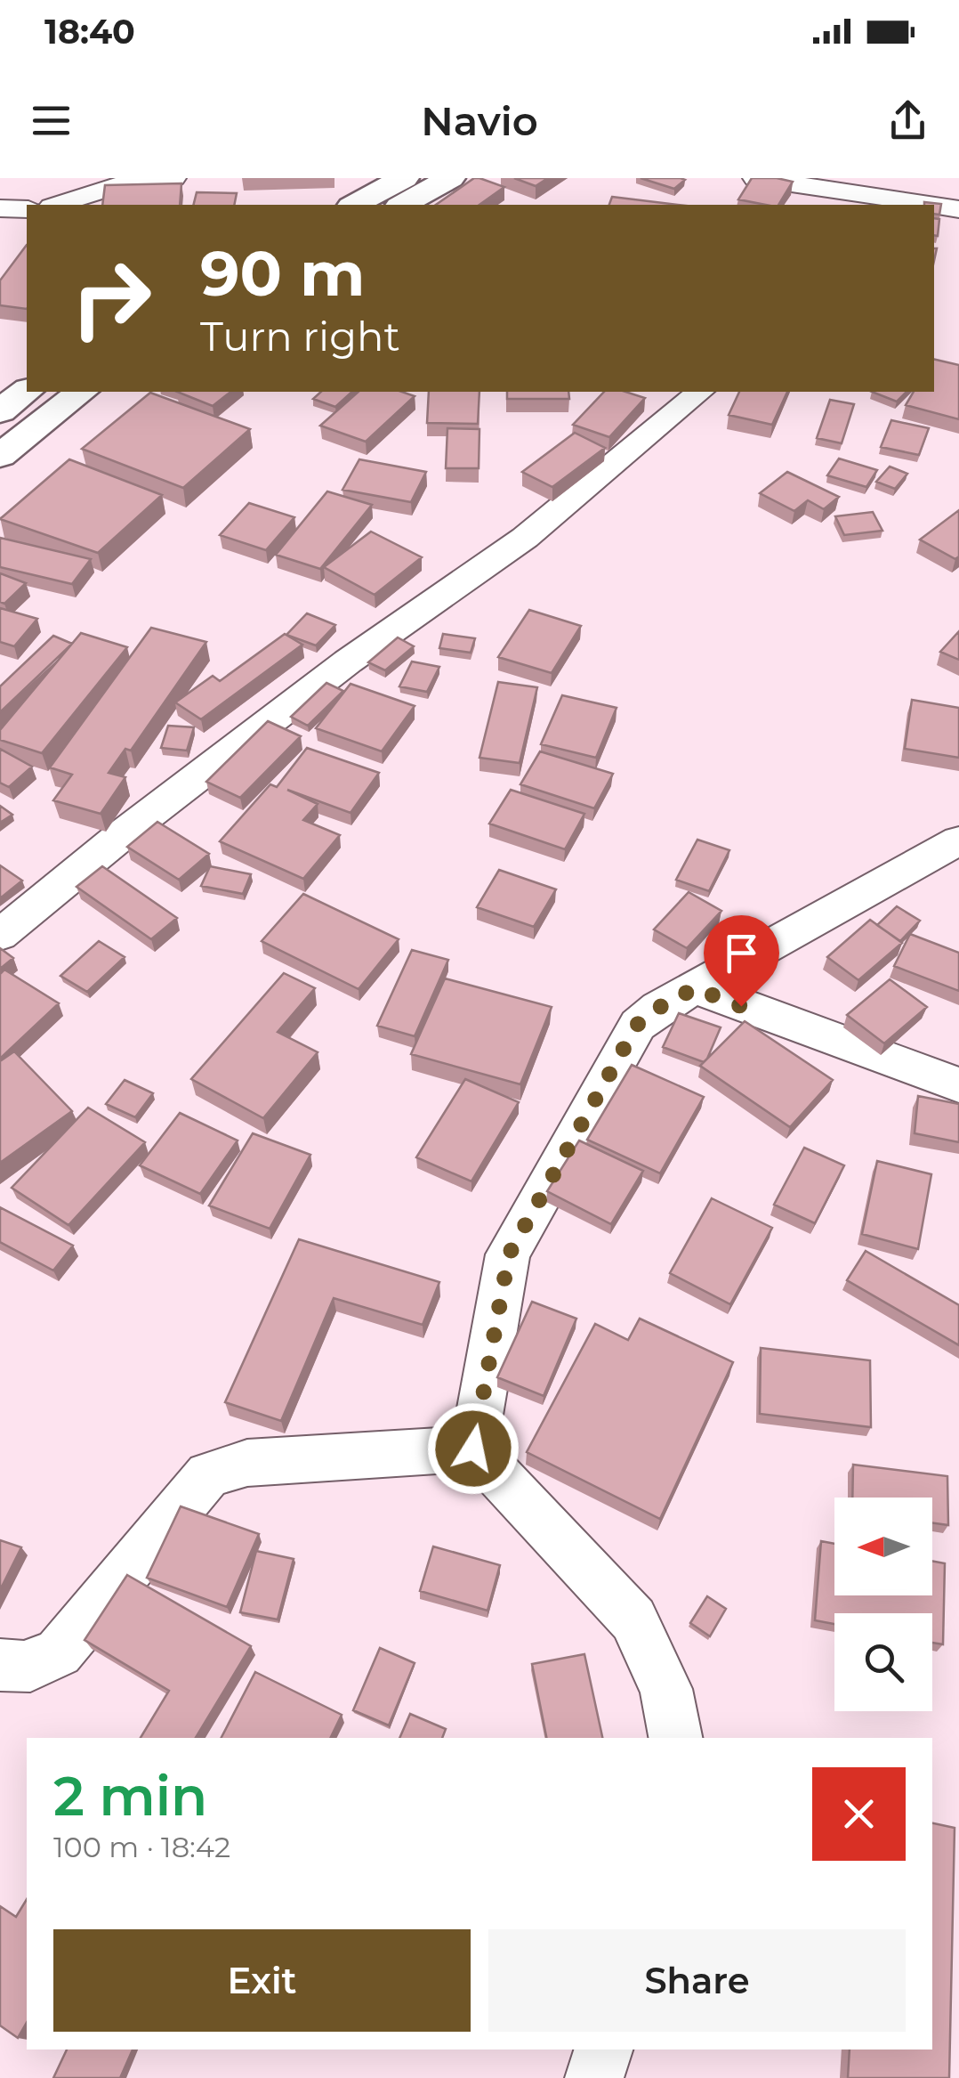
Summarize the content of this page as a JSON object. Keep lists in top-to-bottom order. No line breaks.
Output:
{"north":"left","page":{"status":"18:40","header":"Navio","turn":["90 m","Turn right"],"heading":["2 min","100 m · 18:42"],"buttons":["Exit","Share"]}}
